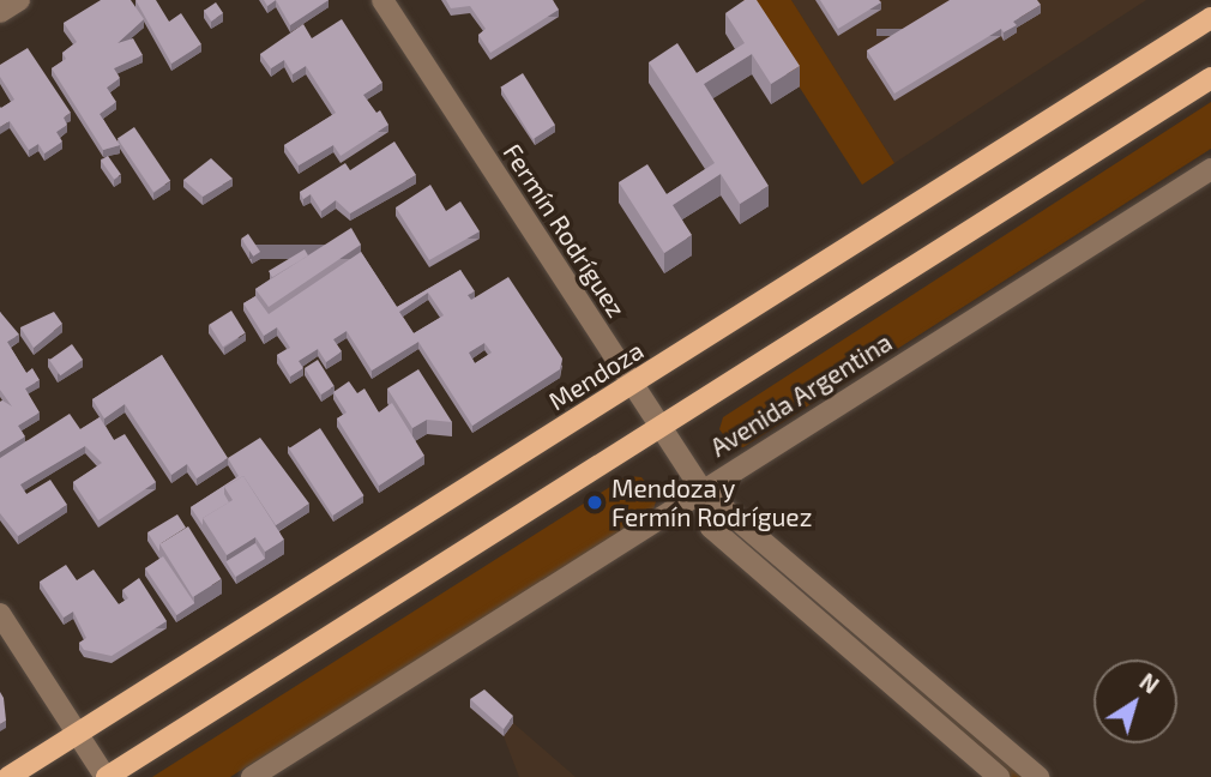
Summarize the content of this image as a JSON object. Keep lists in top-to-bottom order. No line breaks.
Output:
{"streets":{"main road":["Mendoza"],"street":["Fermín Rodríguez","Avenida Argentina"]},"crossings":[["Fermín Rodríguez","Mendoza"],["Fermín Rodríguez","Avenida Argentina"]],"places":["Mendoza y Fermín Rodríguez"],"north":"top right"}
